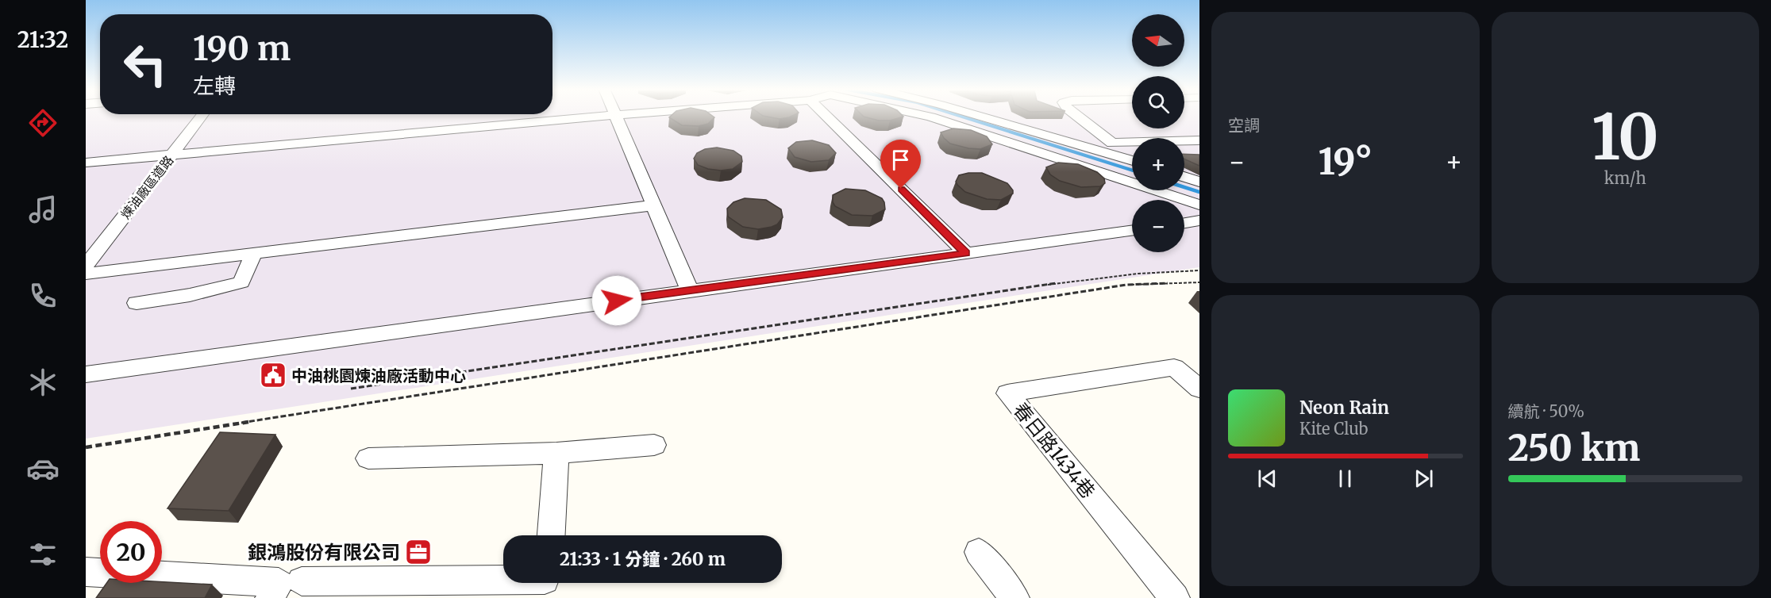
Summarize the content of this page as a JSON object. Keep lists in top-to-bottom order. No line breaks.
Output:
{"streets":{"street":["煉油廠區道路","春日路1434巷"]},"places":{"public building":["中油桃園煉油廠活動中心"],"office":["銀鴻股份有限公司"]},"north":"left","page":{"tabs":"21:32","tile":["空調",["10","km/h"],["續航 · 50%","250 km"]],"map_buttons":["+","−"],"turn":["190 m","左轉"],"heat":["−","19°","+"],"song":["Neon Rain","Kite Club"],"limit":"20","trip":"21:33 · 1 分鐘 · 260 m"}}
